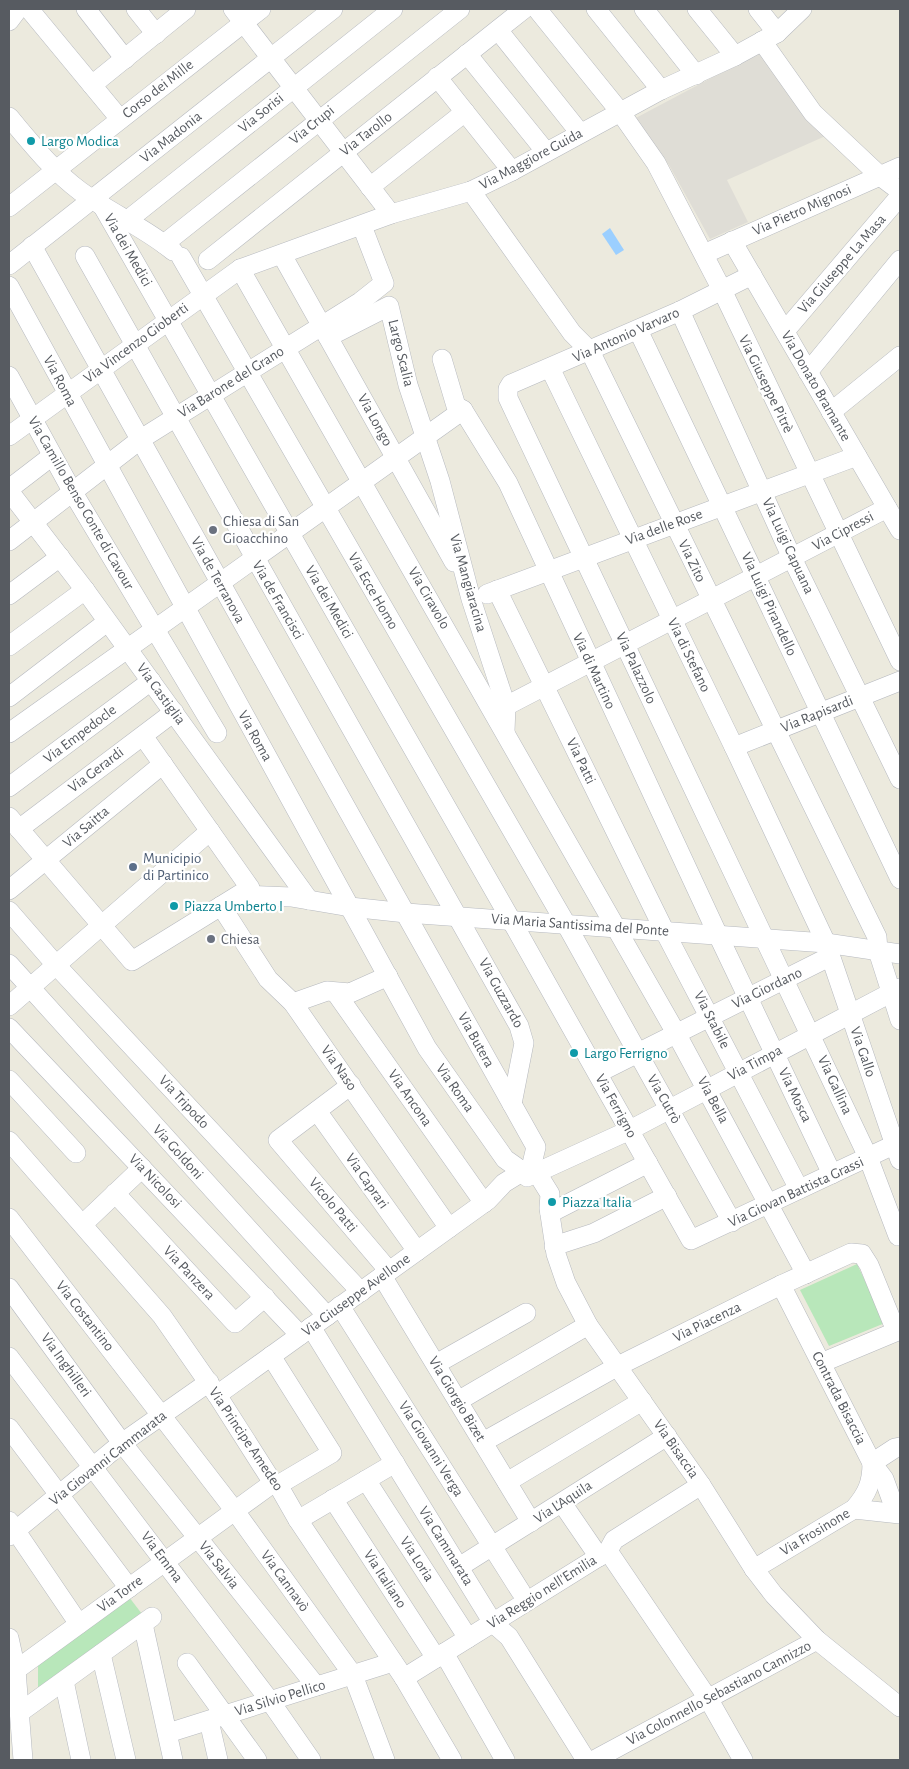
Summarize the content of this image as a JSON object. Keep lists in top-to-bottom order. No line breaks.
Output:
{"streets":{"street":["Corso dei Mille","Via Sorisi","Via Crupi","Via Tarollo","Via Madonia","Via Maggiore Guida","Via Pietro Mignosi","Via dei Medici","Via Giuseppe La Masa","Via Antonio Varvaro","Via Vincenzo Gioberti","Largo Scalia","Via Roma","Via Barone del Grano","Via Giuseppe Pitrè","Via Donato Bramante","Via Longo","Via Camillo Benso Conte di Cavour","Via delle Rose","Via Cipressi","Via Luigi Capuana","Via Zito","Via de Terranova","Via Mangiaracina","Via Ecce Homo","Via Ciravolo","Via de Francisci","Via Luigi Pirandello","Via di Stefano","Via Palazzolo","Via di Martino","Via Castiglia","Via Rapisardi","Via Empedocle","Via Patti","Via Gerardi","Via Saitta","Via Maria Santissima del Ponte","Via Giordano","Via Guzzardo","Via Stabile","Via Butera","Via Gallo","Via Timpa","Via Naso","Via Gallina","Via Mosca","Via Ancona","Via Cutrò","Via Bella","Via Tripodo","Via Ferrigno","Via Goldoni","Via Nicolosi","Via Caprari","Via Giovan Battista Grassi","Vicolo Patti","Via Panzera","Via Giuseppe Avellone","Via Costantino","Via Piacenza","Via Inghilleri","Contrada Bisaccia","Via Giorgio Bizet","Via Principe Amedeo","Via Giovanni Verga","Via Bisaccia","Via Giovanni Cammarata","Via L'Aquila","Via Frosinone","Via Cammarata","Via Emma","Via Loria","Via Salvia","Via Italiano","Via Cannavò","Via Reggio nell'Emilia","Via Torre","Via Colonnello Sebastiano Cannizzo","Via Silvio Pellico"]},"crossings":[["Via Madonia","Via dei Medici"],["Via Madonia","Via de Terranova"],["Via Maggiore Guida","Via Vincenzo Gioberti"],["Via Maggiore Guida","Via Barone del Grano"],["Via Maggiore Guida","Via Giuseppe Pitrè"],["Via Maggiore Guida","Via Longo"],["Via Maggiore Guida","Via Zito"],["Via Maggiore Guida","Via Ciravolo"],["Via Pietro Mignosi","Via Giuseppe Pitrè"],["Via Pietro Mignosi","Via Donato Bramante"],["Via dei Medici","Via Vincenzo Gioberti"],["Via dei Medici","Via Barone del Grano"],["Via dei Medici","Via Maria Santissima del Ponte"],["Via dei Medici","Via Ferrigno"],["Via Giuseppe La Masa","Via Donato Bramante"],["Via Antonio Varvaro","Via Giuseppe Pitrè"],["Via Antonio Varvaro","Via Donato Bramante"],["Via Antonio Varvaro","Via Luigi Capuana"],["Via Antonio Varvaro","Via Zito"],["Via Antonio Varvaro","Via Luigi Pirandello"],["Via Antonio Varvaro","Via di Stefano"],["Via Antonio Varvaro","Via Palazzolo"],["Via Vincenzo Gioberti","Via Roma"],["Via Vincenzo Gioberti","Via Camillo Benso Conte di Cavour"],["Via Vincenzo Gioberti","Via de Terranova"],["Via Vincenzo Gioberti","Via Ecce Homo"],["Via Vincenzo Gioberti","Via Ciravolo"],["Via Vincenzo Gioberti","Via de Francisci"],["Largo Scalia","Via Barone del Grano"],["Largo Scalia","Via Longo"],["Largo Scalia","Via Mangiaracina"],["Via Roma","Via Barone del Grano"],["Via Roma","Via Maria Santissima del Ponte"],["Via Roma","Via Butera"],["Via Roma","Via Timpa"],["Via Roma","Via Giuseppe Avellone"],["Via Barone del Grano","Via Longo"],["Via Barone del Grano","Via Camillo Benso Conte di Cavour"],["Via Barone del Grano","Via de Terranova"],["Via Barone del Grano","Via Ecce Homo"],["Via Barone del Grano","Via Ciravolo"],["Via Barone del Grano","Via de Francisci"],["Via Barone del Grano","Via Castiglia"],["Via Giuseppe Pitrè","Via delle Rose"],["Via Giuseppe Pitrè","Via Cipressi"],["Via Donato Bramante","Via delle Rose"],["Via Donato Bramante","Via Cipressi"],["Via Longo","Via delle Rose"],["Via Longo","Via Mangiaracina"],["Via delle Rose","Via Luigi Capuana"],["Via delle Rose","Via Zito"],["Via delle Rose","Via Mangiaracina"],["Via delle Rose","Via Luigi Pirandello"],["Via delle Rose","Via di Stefano"],["Via delle Rose","Via Palazzolo"],["Via delle Rose","Via di Martino"],["Via delle Rose","Via Patti"],["Via Cipressi","Via Luigi Capuana"],["Via Cipressi","Via Zito"],["Via Cipressi","Via Mangiaracina"],["Via Cipressi","Via Luigi Pirandello"],["Via Cipressi","Via di Stefano"],["Via Cipressi","Via Palazzolo"],["Via Cipressi","Via di Martino"],["Via Cipressi","Via Patti"],["Via Luigi Capuana","Via Rapisardi"],["Via Zito","Via Rapisardi"],["Via Zito","Via Maria Santissima del Ponte"],["Via Zito","Via Timpa"],["Via de Terranova","Via Maria Santissima del Ponte"],["Via de Terranova","Via Butera"],["Via Mangiaracina","Via Ciravolo"],["Via Ecce Homo","Via Maria Santissima del Ponte"],["Via Ecce Homo","Via Cutrò"],["Via Ciravolo","Via Maria Santissima del Ponte"],["Via Ciravolo","Via Bella"],["Via de Francisci","Via Maria Santissima del Ponte"],["Via de Francisci","Via Guzzardo"],["Via Luigi Pirandello","Via Rapisardi"],["Via di Stefano","Via Rapisardi"],["Via di Stefano","Via Maria Santissima del Ponte"],["Via di Stefano","Via Giordano"],["Via di Stefano","Via Gallo"],["Via Palazzolo","Via Maria Santissima del Ponte"],["Via Palazzolo","Via Gallina"],["Via di Martino","Via Maria Santissima del Ponte"],["Via di Martino","Via Mosca"],["Via Castiglia","Via Empedocle"],["Via Castiglia","Via Gerardi"],["Via Castiglia","Via Maria Santissima del Ponte"],["Via Patti","Via Maria Santissima del Ponte"],["Via Patti","Via Stabile"],["Via Maria Santissima del Ponte","Via Giordano"],["Via Maria Santissima del Ponte","Via Guzzardo"],["Via Maria Santissima del Ponte","Via Stabile"],["Via Maria Santissima del Ponte","Via Butera"],["Via Maria Santissima del Ponte","Via Gallo"],["Via Maria Santissima del Ponte","Via Gallina"],["Via Maria Santissima del Ponte","Via Mosca"],["Via Maria Santissima del Ponte","Via Cutrò"],["Via Maria Santissima del Ponte","Via Bella"],["Via Maria Santissima del Ponte","Via Ferrigno"],["Via Giordano","Via Stabile"],["Via Giordano","Via Gallo"],["Via Giordano","Via Gallina"],["Via Giordano","Via Mosca"],["Via Giordano","Via Cutrò"],["Via Giordano","Via Bella"],["Via Giordano","Via Ferrigno"],["Via Guzzardo","Via Butera"],["Via Stabile","Via Timpa"],["Via Stabile","Via Giovan Battista Grassi"],["Via Butera","Via Timpa"],["Via Butera","Via Giuseppe Avellone"],["Via Gallo","Via Timpa"],["Via Gallo","Via Giovan Battista Grassi"],["Via Timpa","Via Gallina"],["Via Timpa","Via Mosca"],["Via Timpa","Via Cutrò"],["Via Timpa","Via Bella"],["Via Timpa","Via Ferrigno"],["Via Timpa","Via Giuseppe Avellone"],["Via Naso","Via Giuseppe Avellone"],["Via Gallina","Via Giovan Battista Grassi"],["Via Mosca","Via Giovan Battista Grassi"],["Via Ancona","Via Giuseppe Avellone"],["Via Cutrò","Via Giovan Battista Grassi"],["Via Bella","Via Giovan Battista Grassi"],["Via Bella","Via Piacenza"],["Via Tripodo","Via Giuseppe Avellone"],["Via Ferrigno","Via Giovan Battista Grassi"],["Via Goldoni","Via Giuseppe Avellone"],["Via Goldoni","Via Giovanni Verga"],["Via Nicolosi","Via Panzera"],["Via Nicolosi","Via Giuseppe Avellone"],["Via Nicolosi","Via Cammarata"],["Via Caprari","Vicolo Patti"],["Via Caprari","Via Giuseppe Avellone"],["Vicolo Patti","Via Giuseppe Avellone"],["Vicolo Patti","Via Giorgio Bizet"],["Via Giuseppe Avellone","Via Giorgio Bizet"],["Via Giuseppe Avellone","Via Principe Amedeo"],["Via Giuseppe Avellone","Via Giovanni Verga"],["Via Giuseppe Avellone","Via Giovanni Cammarata"],["Via Giuseppe Avellone","Via Cammarata"],["Via Giuseppe Avellone","Via Torre"],["Via Costantino","Via Giovanni Cammarata"],["Via Costantino","Via Cannavò"],["Via Piacenza","Contrada Bisaccia"],["Via Piacenza","Via Giorgio Bizet"],["Via Piacenza","Via Bisaccia"],["Via Inghilleri","Via Giovanni Cammarata"],["Via Inghilleri","Via Salvia"],["Contrada Bisaccia","Via Frosinone"],["Via Giorgio Bizet","Via L'Aquila"],["Via Principe Amedeo","Via Giovanni Cammarata"],["Via Principe Amedeo","Via Reggio nell'Emilia"],["Via Principe Amedeo","Via Torre"],["Via Principe Amedeo","Via Silvio Pellico"],["Via Giovanni Verga","Via L'Aquila"],["Via Bisaccia","Via L'Aquila"],["Via Bisaccia","Via Frosinone"],["Via Bisaccia","Via Reggio nell'Emilia"],["Via Bisaccia","Via Colonnello Sebastiano Cannizzo"],["Via Giovanni Cammarata","Via Emma"],["Via Giovanni Cammarata","Via Salvia"],["Via Giovanni Cammarata","Via Cannavò"],["Via L'Aquila","Via Cammarata"],["Via Cammarata","Via Reggio nell'Emilia"],["Via Emma","Via Torre"],["Via Emma","Via Silvio Pellico"],["Via Loria","Via Reggio nell'Emilia"],["Via Salvia","Via Torre"],["Via Salvia","Via Silvio Pellico"],["Via Italiano","Via Reggio nell'Emilia"],["Via Cannavò","Via Torre"],["Via Cannavò","Via Silvio Pellico"]],"places":["Largo Modica","Chiesa di San Gioacchino","Municipio di Partinico","Piazza Umberto I","Chiesa","Largo Ferrigno","Piazza Italia"]}
